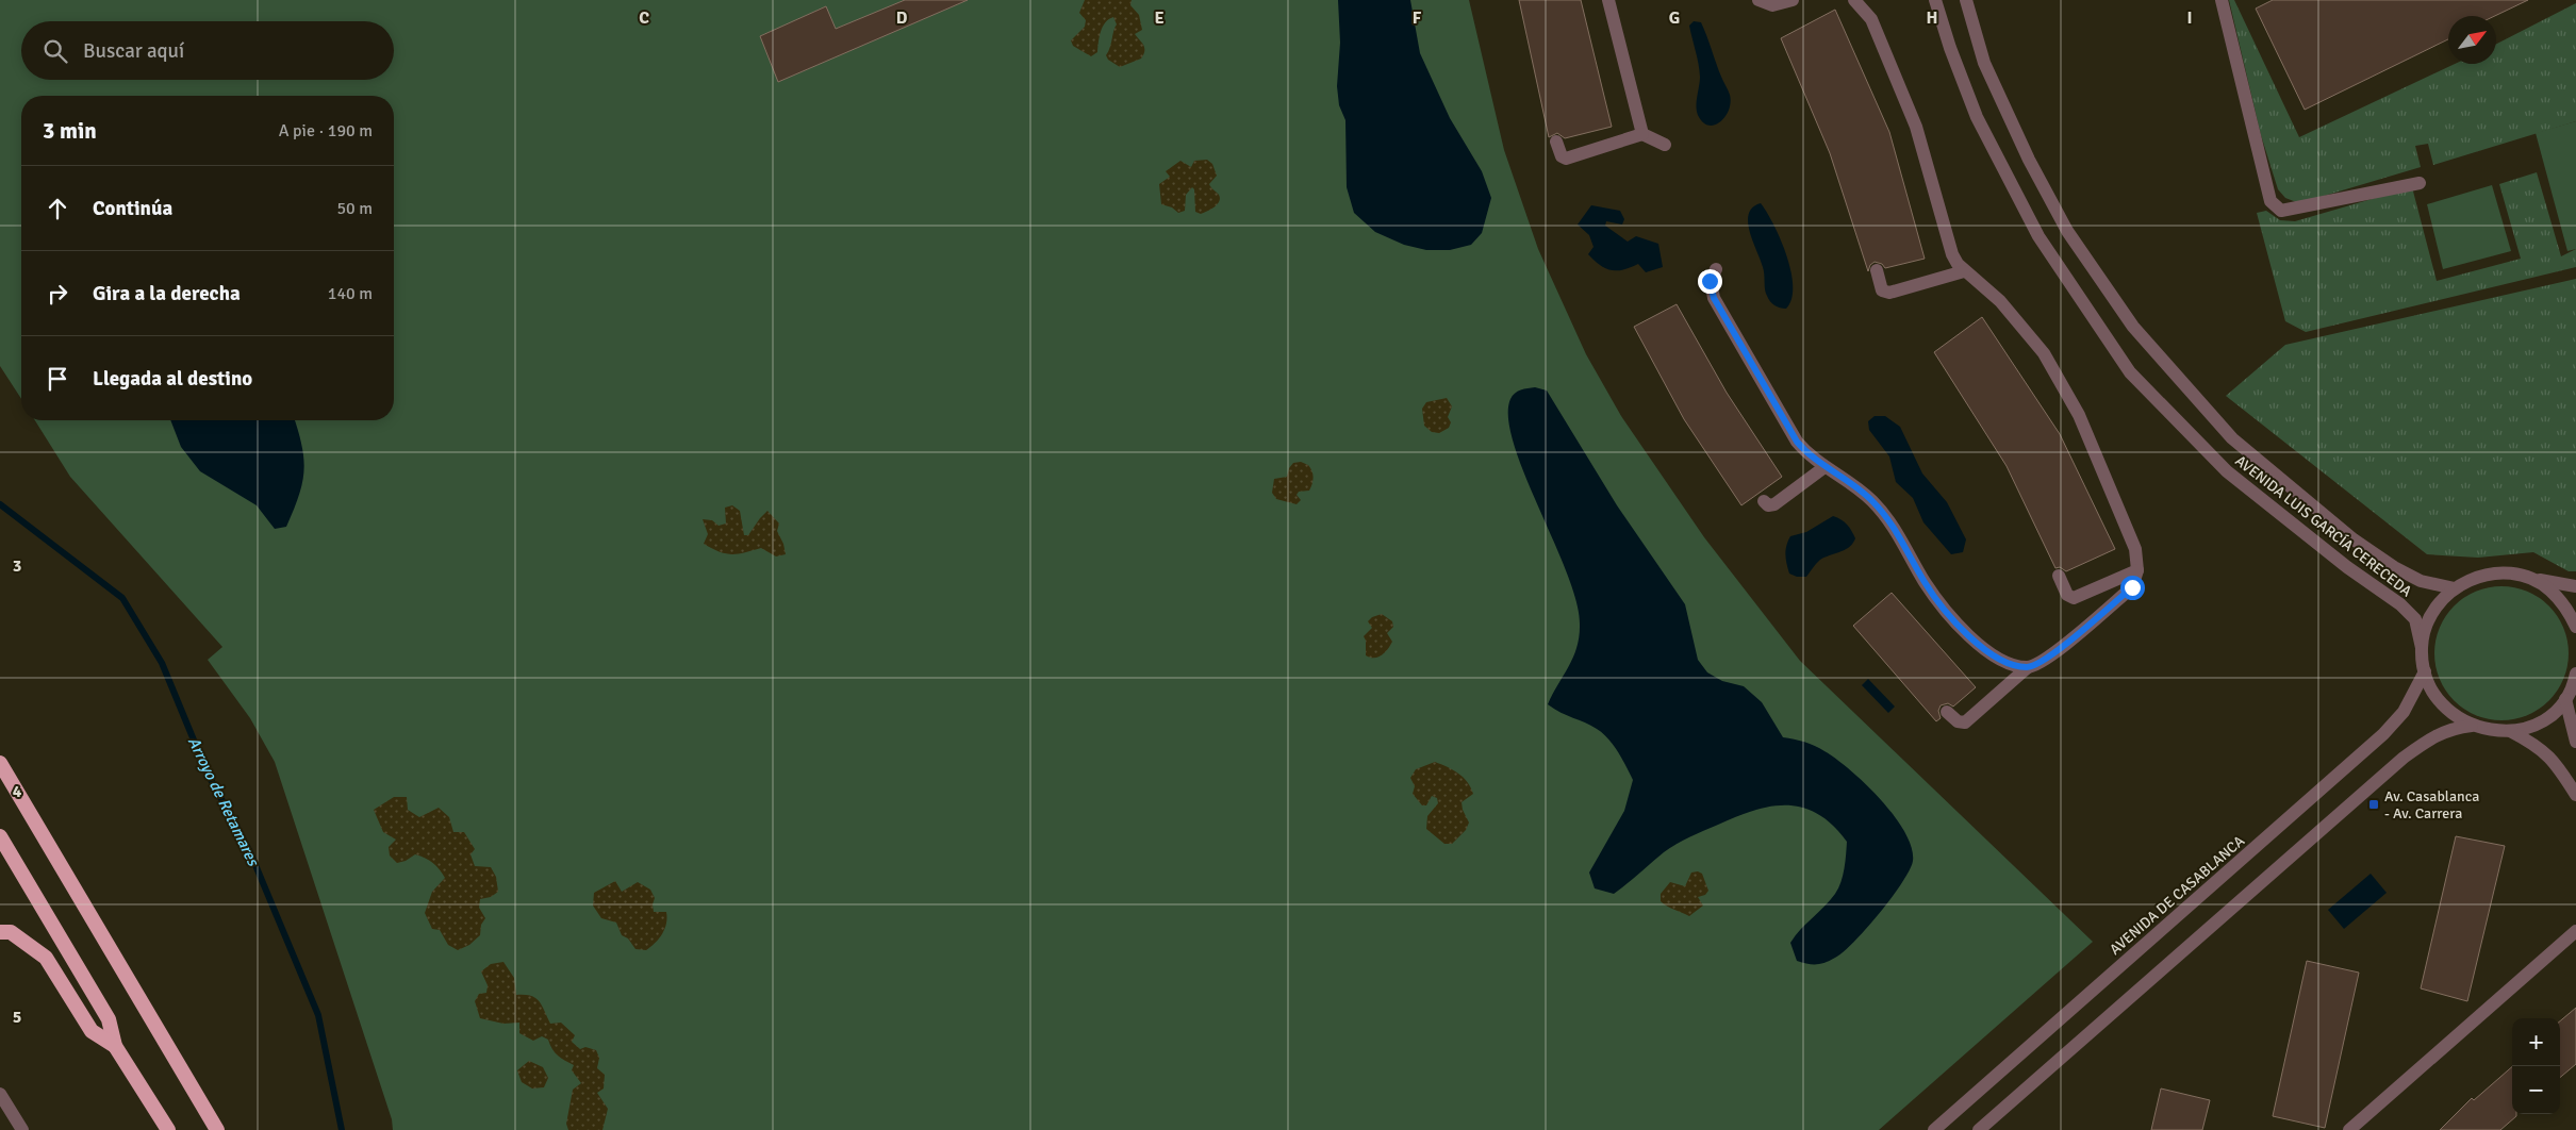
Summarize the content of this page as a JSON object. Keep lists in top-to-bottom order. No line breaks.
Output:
{"streets":{"street":["AVENIDA LUIS GARCÍA CERECEDA","AVENIDA DE CASABLANCA"]},"crossings":[["AVENIDA LUIS GARCÍA CERECEDA","AVENIDA DE CASABLANCA"]],"water":["Arroyo de Retamares"],"places":{"transit":["Av. Casablanca - Av. Carrera"]},"north":"top right","page":{"search":"Buscar aquí","heading":["3 min","A pie · 190 m"],"list":[["Continúa","50 m"],["Gira a la derecha","140 m"],"Llegada al destino"],"map_buttons":["+","−"]},"grid":{"columns":["C","D","E","F","G","H","I"],"rows":["3","4","5"]}}
